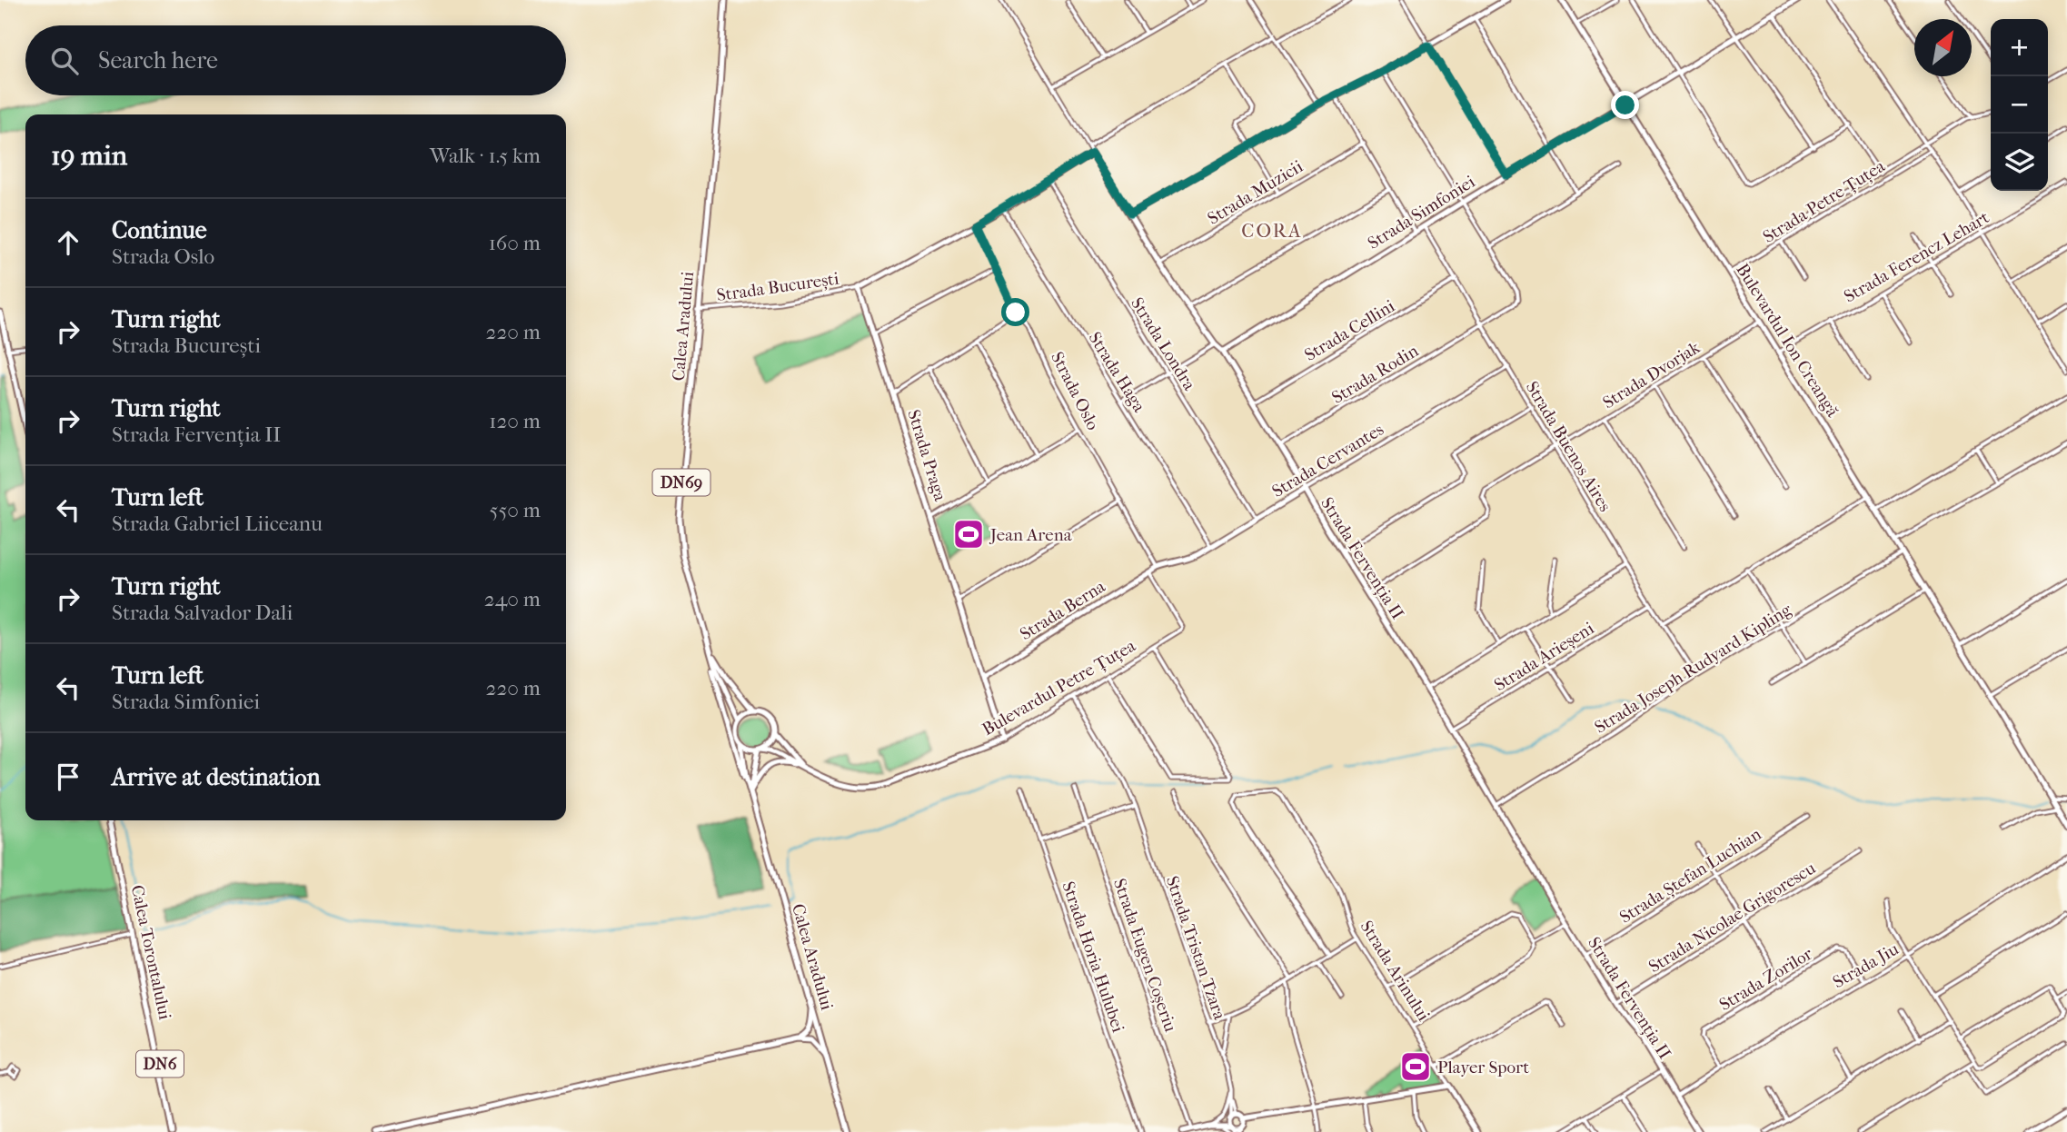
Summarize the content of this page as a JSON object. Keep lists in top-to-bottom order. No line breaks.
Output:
{"streets":{"street":["Strada Muzicii","Strada Petre Țuțea","Strada Simfoniei","Strada Ferencz Lehart","Strada București","Calea Aradului","Strada Cellini","Bulevardul Ion Creangă","Strada Londra","Strada Haga","Strada Rodin","Strada Dvorjak","Strada Oslo","Strada Buenos Aires","Strada Praga","Strada Cervantes","DN69","Strada Fervenția II","Strada Berna","Strada Arieșeni","Strada Joseph Rudyard Kipling","Bulevardul Petre Țuțea","Strada Ștefan Luchian","Strada Nicolae Grigorescu","Strada Tristan Tzara","Calea Torontalului","Strada Eugen Coșeriu","Strada Horia Hulubei","Strada Jiu","Strada Arinului","Strada Zorilor","DN6"]},"crossings":[["Strada Muzicii","Strada Fervenția II"],["Strada Petre Țuțea","Bulevardul Ion Creangă"],["Strada Simfoniei","Bulevardul Ion Creangă"],["Strada Simfoniei","Strada Buenos Aires"],["Strada Simfoniei","Strada Fervenția II"],["Strada Ferencz Lehart","Bulevardul Ion Creangă"],["Strada București","Calea Aradului"],["Strada București","Strada Londra"],["Strada București","Strada Haga"],["Strada București","Strada Oslo"],["Strada București","Strada Praga"],["Strada București","Strada Fervenția II"],["Calea Aradului","DN69"],["Calea Aradului","Bulevardul Petre Țuțea"],["Strada Cellini","Strada Buenos Aires"],["Strada Cellini","Strada Fervenția II"],["Bulevardul Ion Creangă","Strada Dvorjak"],["Bulevardul Ion Creangă","Strada Joseph Rudyard Kipling"],["Strada Londra","Strada Cervantes"],["Strada Haga","Strada Cervantes"],["Strada Rodin","Strada Buenos Aires"],["Strada Rodin","Strada Fervenția II"],["Strada Dvorjak","Strada Buenos Aires"],["Strada Dvorjak","Strada Fervenția II"],["Strada Oslo","Strada Cervantes"],["Strada Oslo","Strada Berna"],["Strada Buenos Aires","Strada Cervantes"],["Strada Buenos Aires","Strada Arieșeni"],["Strada Buenos Aires","Strada Joseph Rudyard Kipling"],["Strada Praga","Strada Berna"],["Strada Praga","Bulevardul Petre Țuțea"],["Strada Cervantes","Strada Fervenția II"],["Strada Cervantes","Strada Berna"],["DN69","Bulevardul Petre Țuțea"],["Strada Fervenția II","Strada Arieșeni"],["Strada Fervenția II","Strada Joseph Rudyard Kipling"],["Strada Fervenția II","Strada Ștefan Luchian"],["Strada Fervenția II","Strada Nicolae Grigorescu"],["Strada Fervenția II","Strada Jiu"],["Strada Berna","Bulevardul Petre Țuțea"],["Bulevardul Petre Țuțea","Strada Tristan Tzara"],["Strada Jiu","Strada Zorilor"]],"districts":["CORA"],"places":{"sports":["Jean Arena","Player Sport"]},"north":"top right","page":{"map_buttons":["+","−"],"search":"Search here","heading":["19 min","Walk · 1.5 km"],"list":[["Continue","Strada Oslo","160 m"],["Turn right","Strada București","220 m"],["Turn right","Strada Fervenția II","120 m"],["Turn left","Strada Gabriel Liiceanu","550 m"],["Turn right","Strada Salvador Dali","240 m"],["Turn left","Strada Simfoniei","220 m"],"Arrive at destination"]}}
